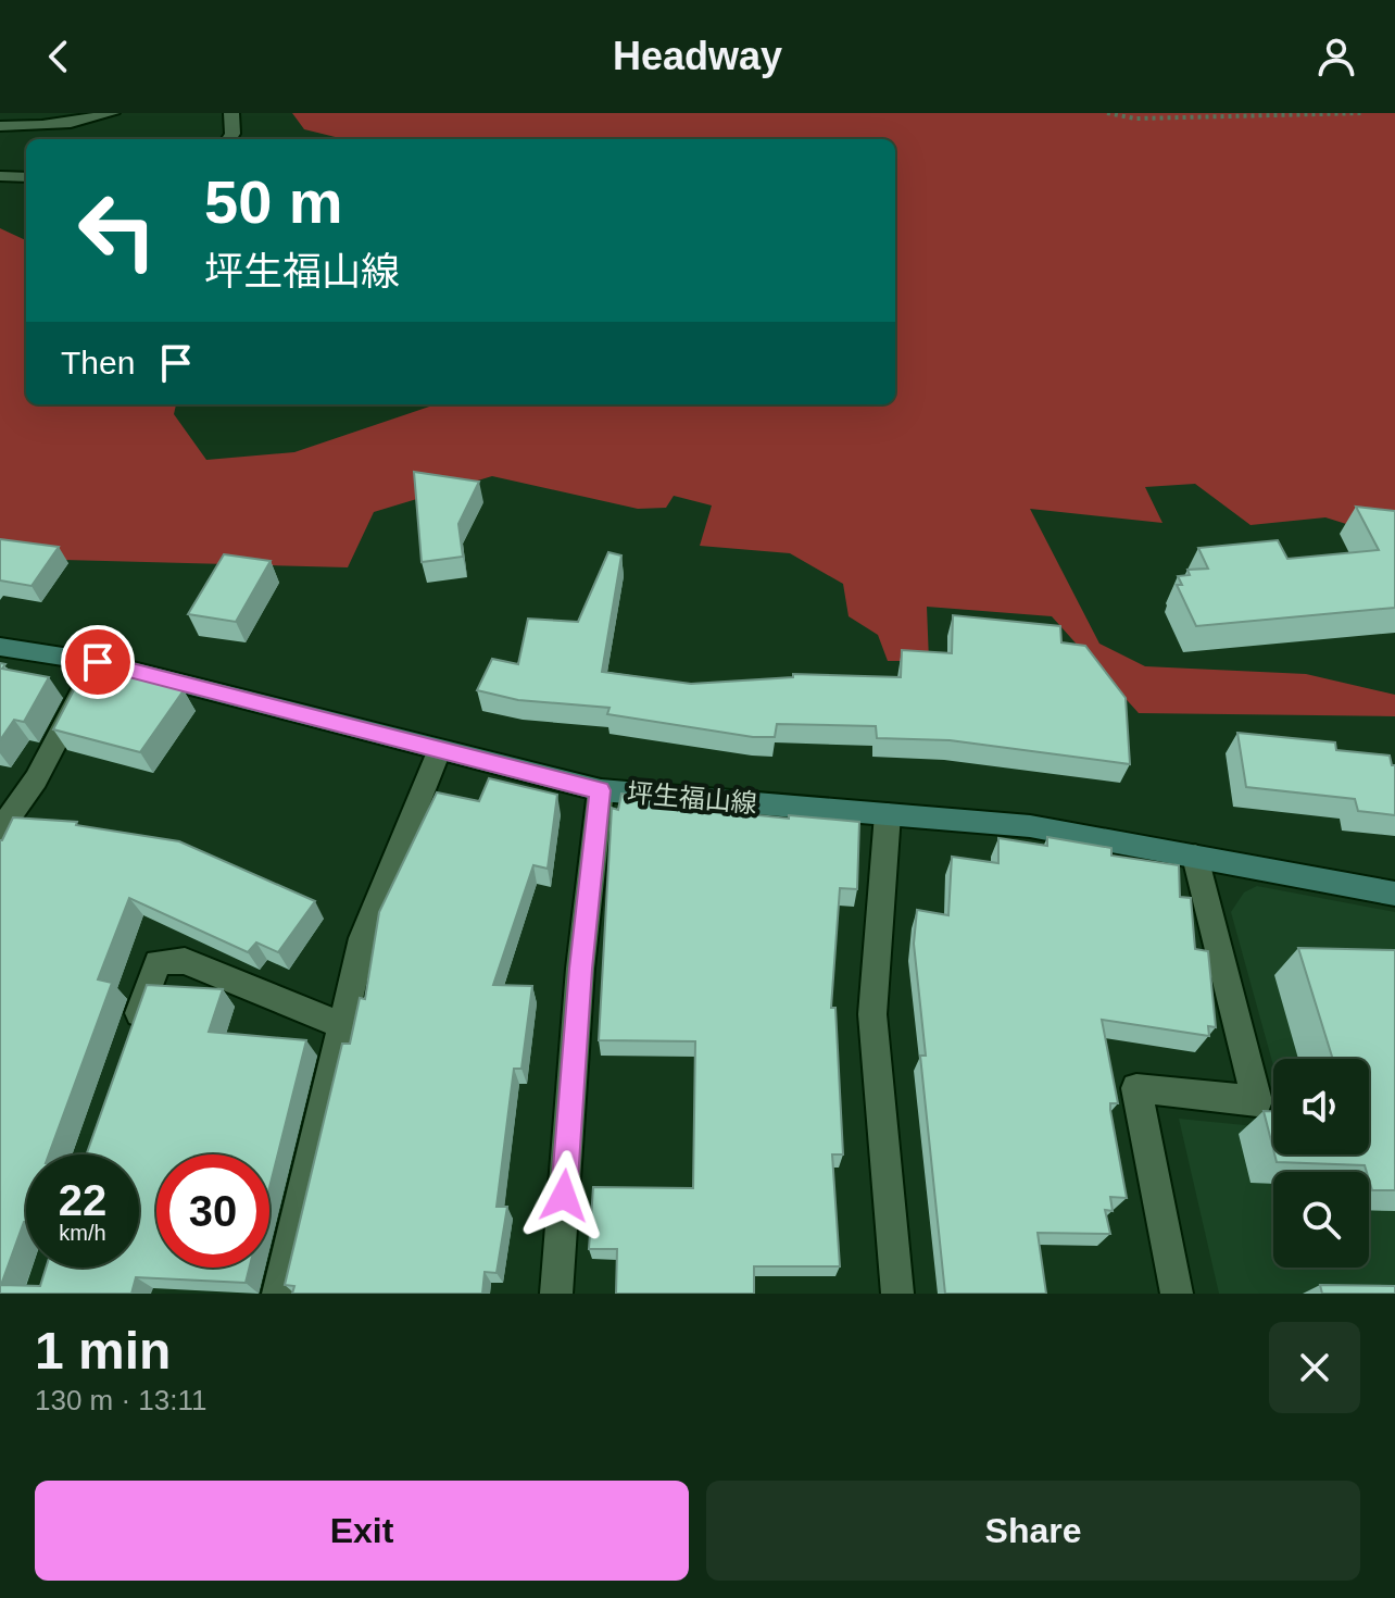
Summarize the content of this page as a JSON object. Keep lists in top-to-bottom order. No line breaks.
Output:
{"streets":{"main road":["坪生福山線"]},"page":{"header":"Headway","turn":["50 m","坪生福山線"],"then":"Then","speed":"22 km/h","limit":"30","heading":["1 min","130 m · 13:11"],"buttons":["Exit","Share"]}}
